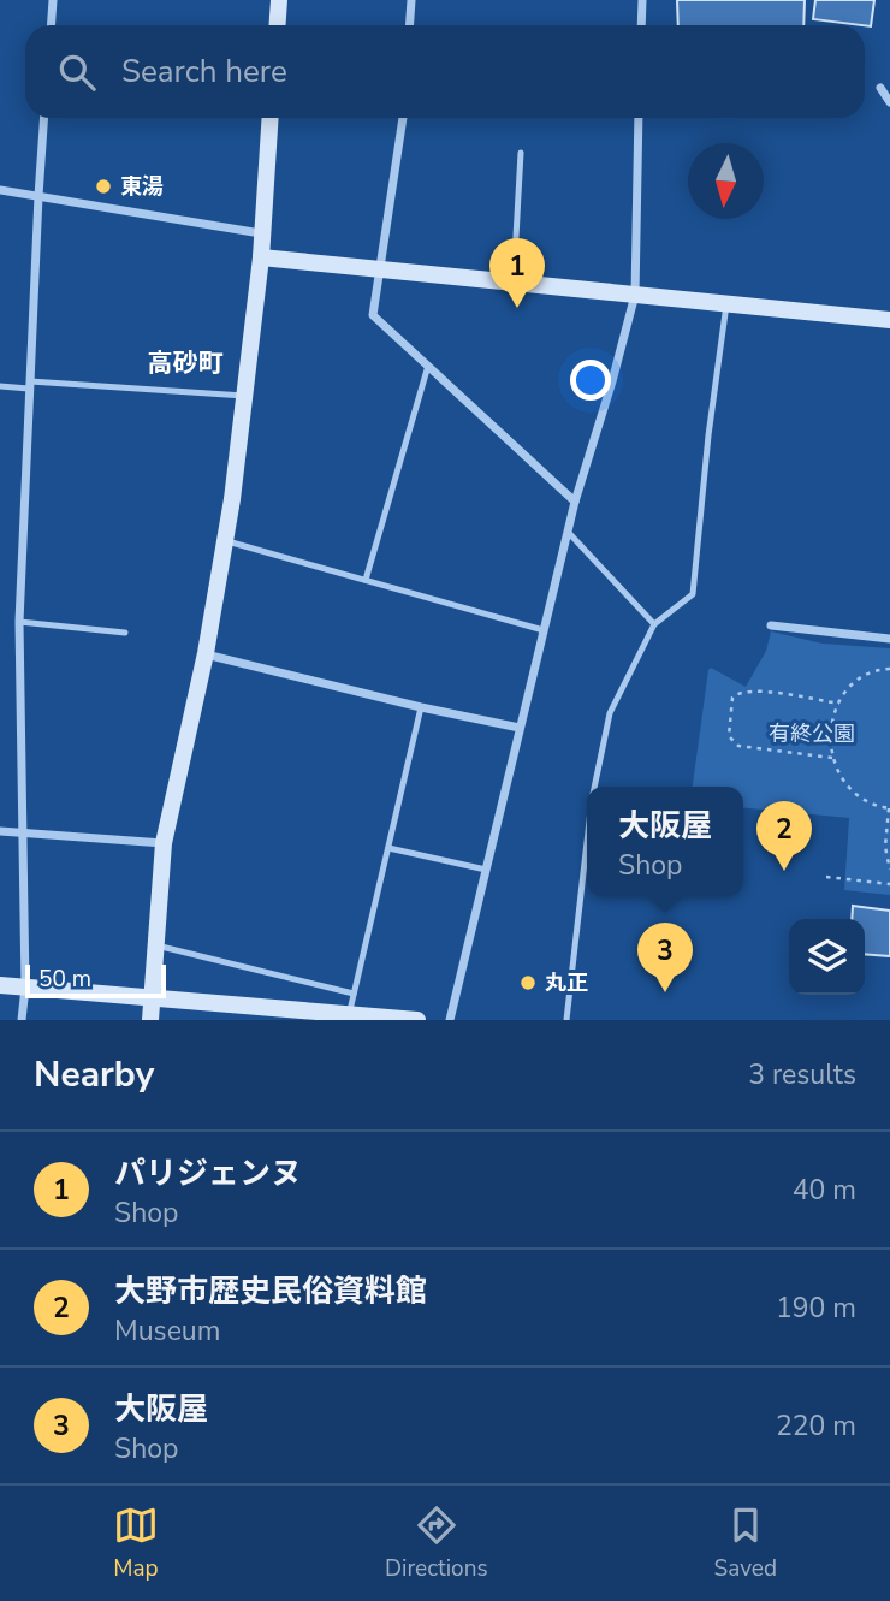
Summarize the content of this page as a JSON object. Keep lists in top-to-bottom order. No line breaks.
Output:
{"districts":["高砂町"],"parks":["有終公園"],"places":["東湯","丸正"],"scale_bar":"50 m","north":"bottom","page":{"search":"Search here","pins":["1","2","3"],"popup":["大阪屋","Shop"],"scale":"50 m","heading":["Nearby","3 results"],"list":[{"mark":"1","name":"パリジェンヌ","note":"Shop","value":"40 m"},{"mark":"2","name":"大野市歴史民俗資料館","note":"Museum","value":"190 m"},{"mark":"3","name":"大阪屋","note":"Shop","value":"220 m"}],"nav":["Map","Directions","Saved"]}}
